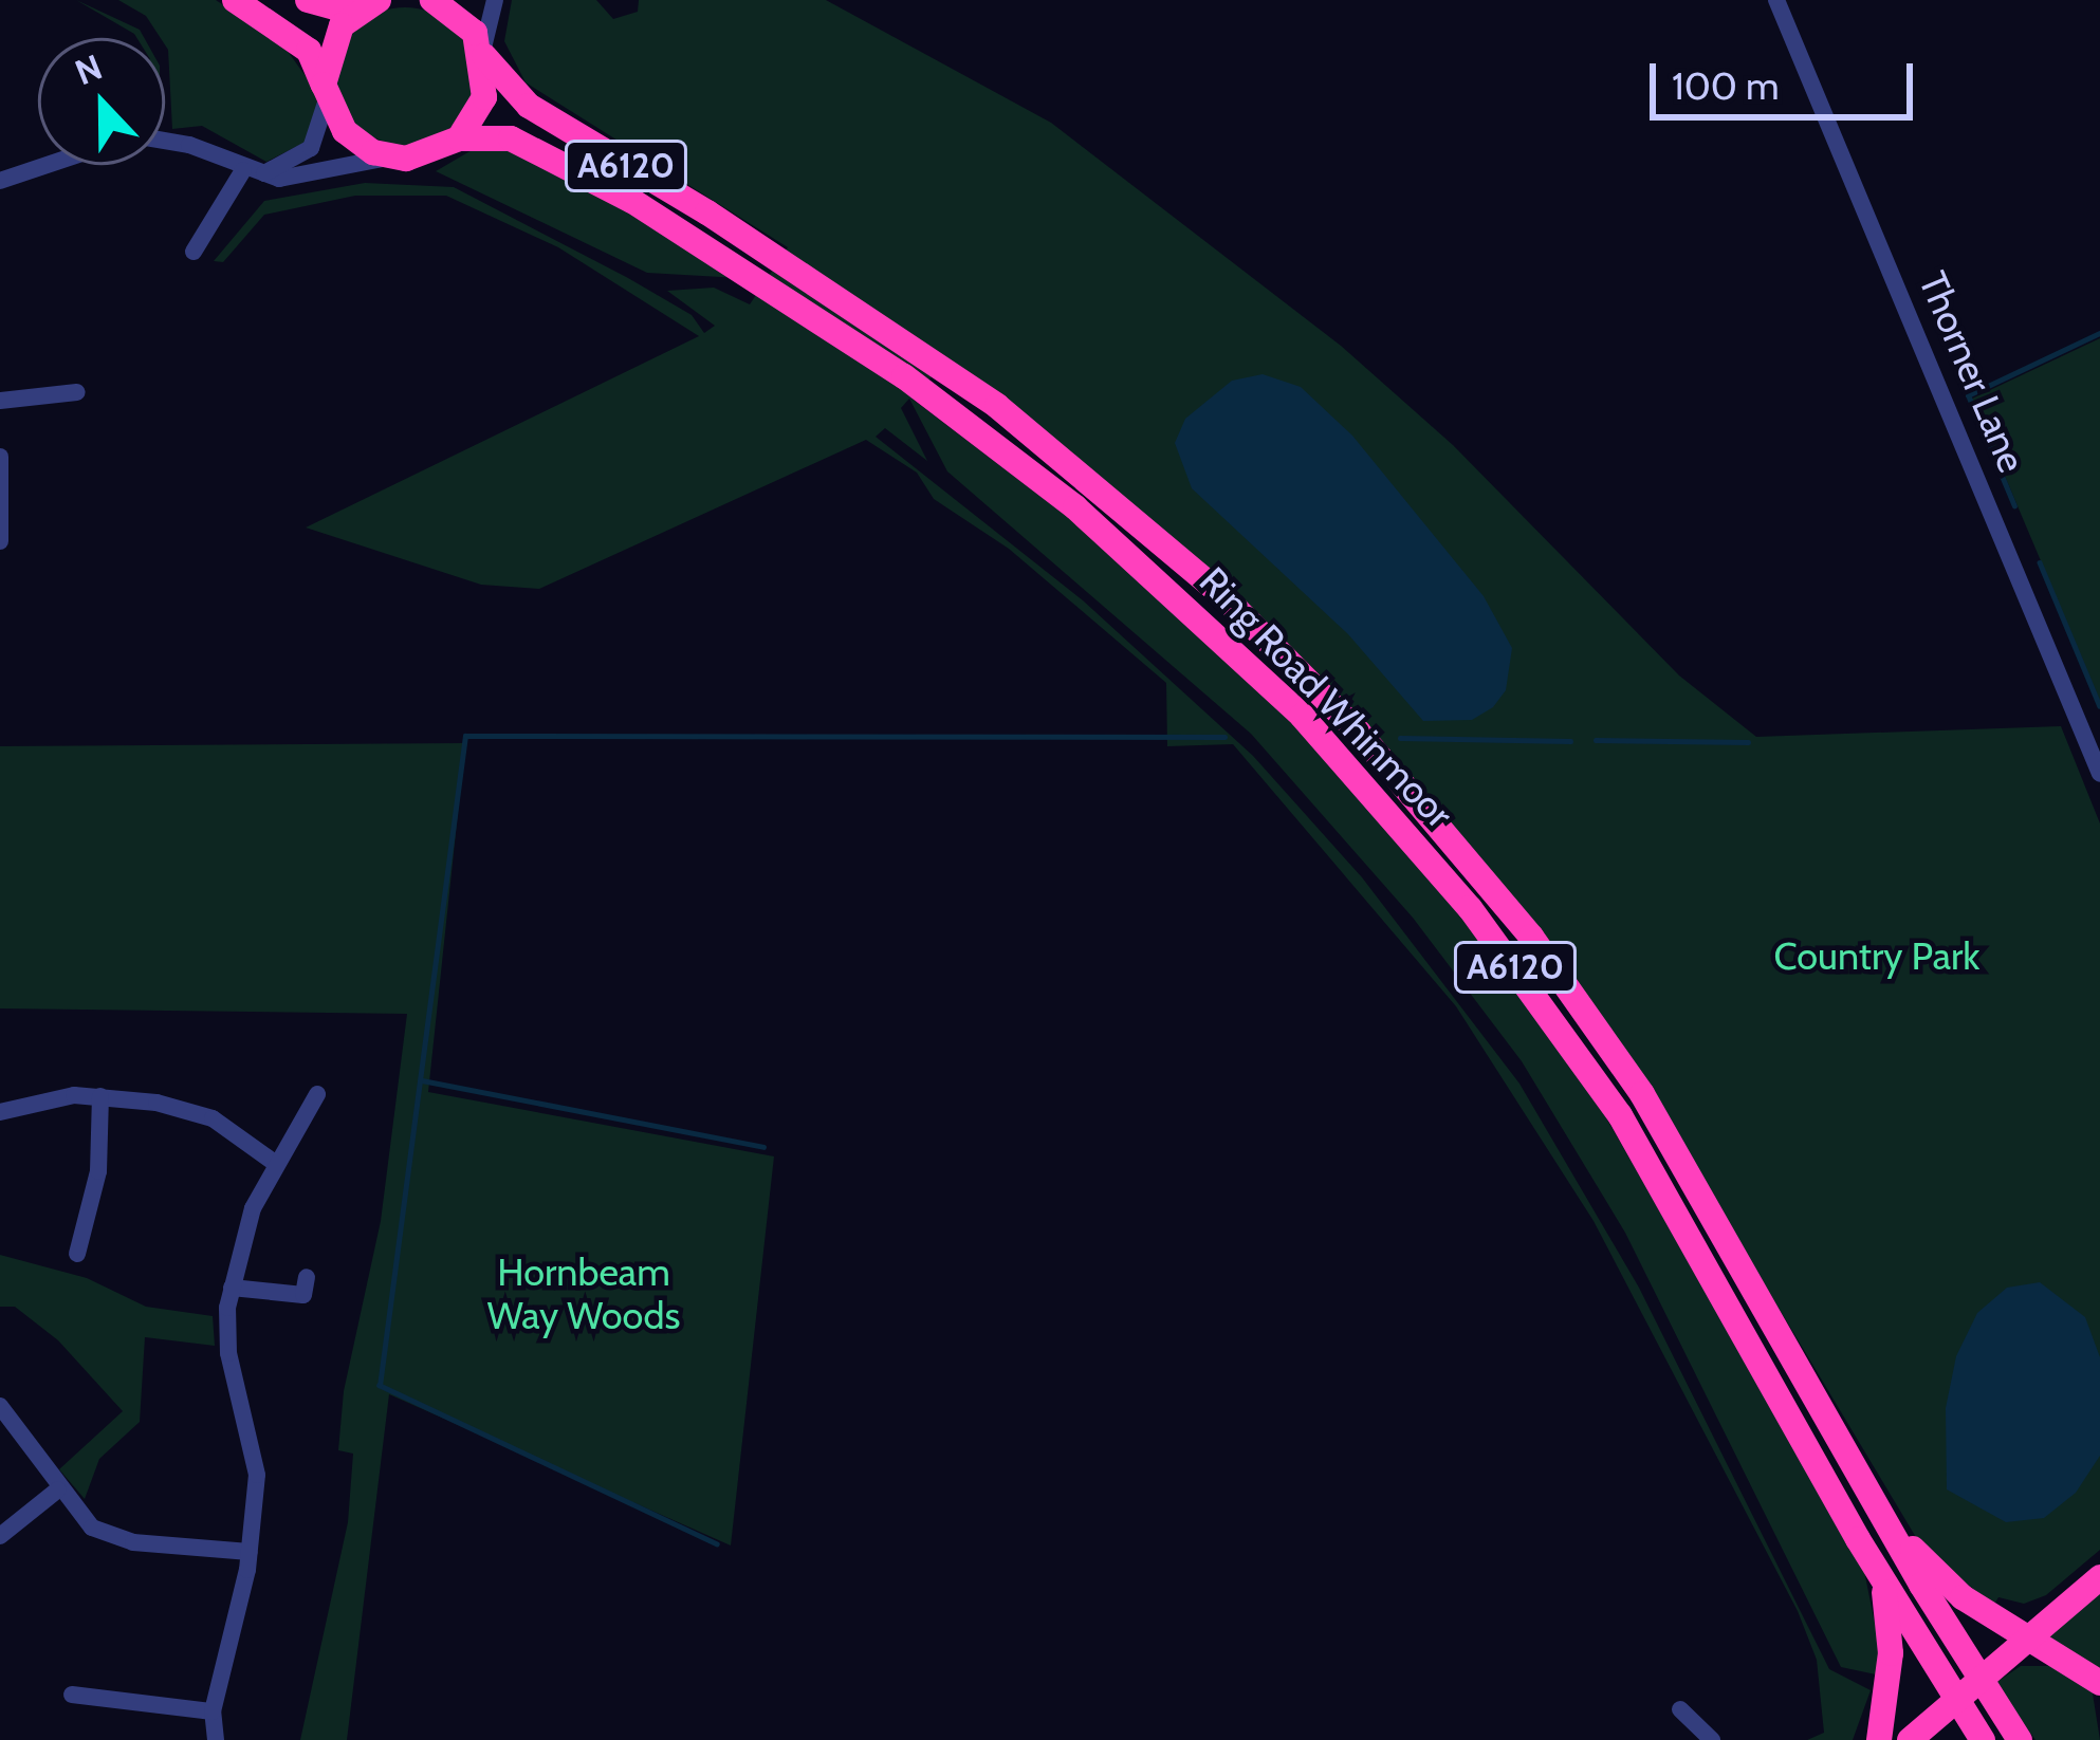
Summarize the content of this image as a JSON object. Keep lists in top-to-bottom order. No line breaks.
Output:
{"streets":{"highway":["A6120","Ring Road Whinmoor"],"street":["Thorner Lane"]},"crossings":[["A6120","Ring Road Whinmoor"]],"parks":["Country Park","Hornbeam Way Woods"],"scale_bar":"100 m","north":"top"}
